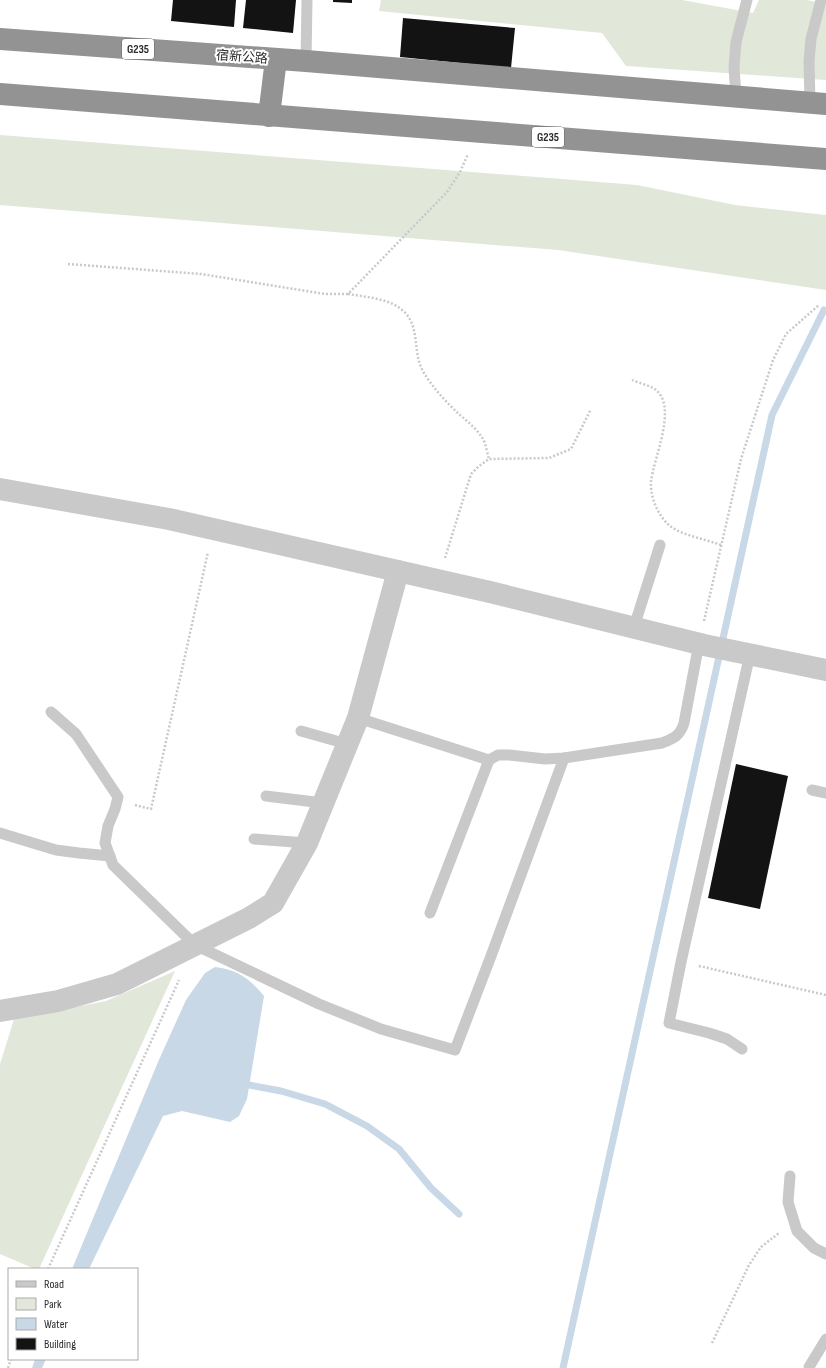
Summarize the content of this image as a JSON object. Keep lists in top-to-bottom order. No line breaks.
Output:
{"streets":{"highway":["G235","宿新公路"]},"crossings":[["G235","宿新公路"]],"legend":["Road","Park","Water","Building"]}
